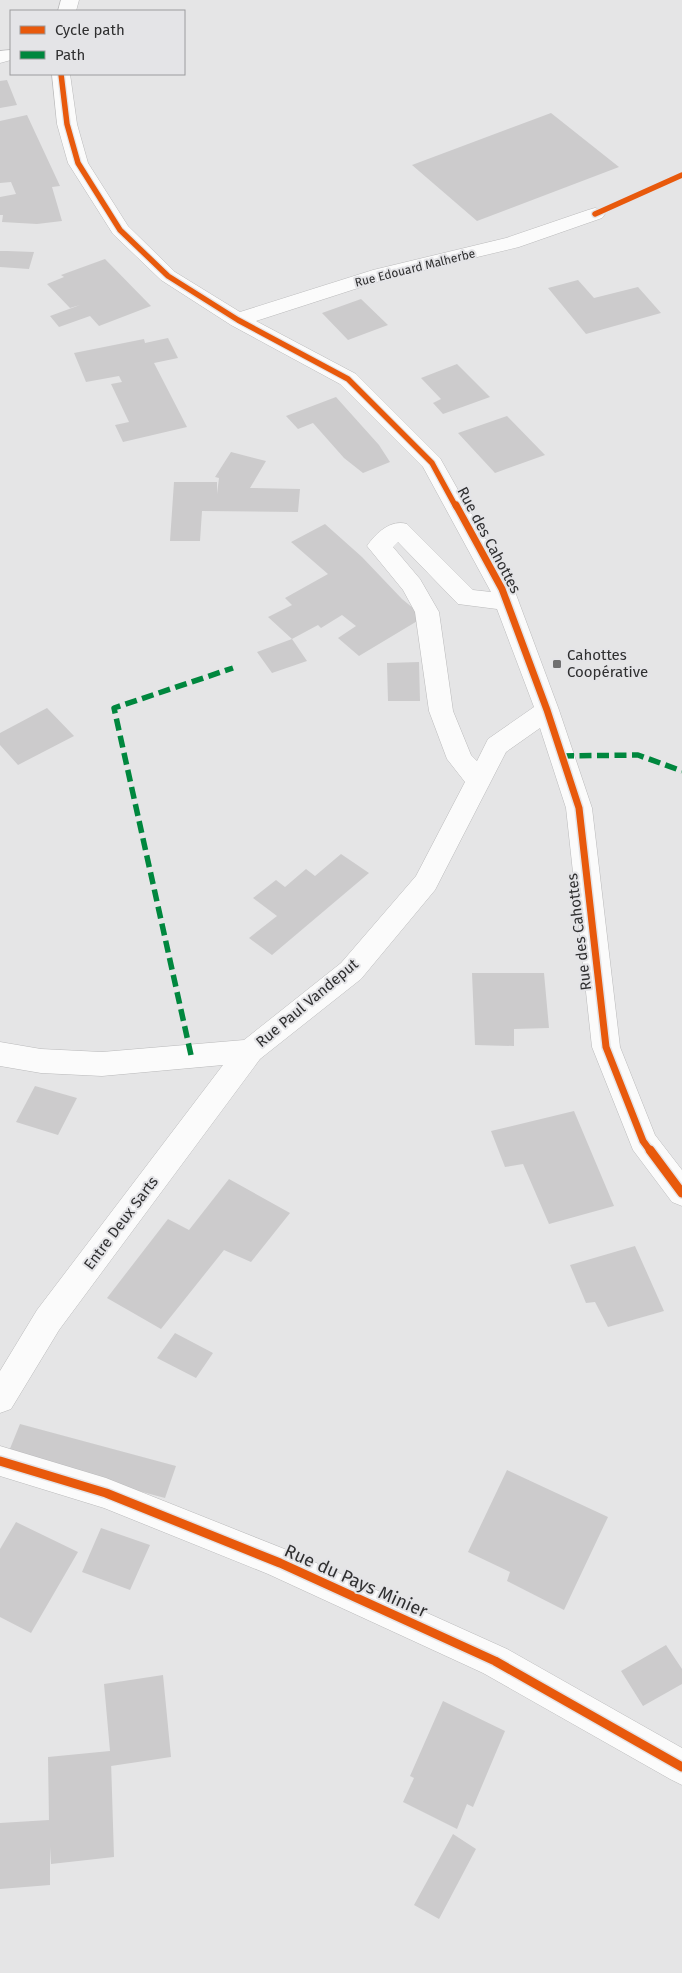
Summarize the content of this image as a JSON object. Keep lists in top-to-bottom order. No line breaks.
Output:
{"streets":{"street":["Rue Edouard Malherbe","Rue des Cahottes","Rue Paul Vandeput","Entre Deux Sarts","Rue du Pays Minier"]},"crossings":[["Rue Edouard Malherbe","Rue des Cahottes"],["Rue des Cahottes","Rue Paul Vandeput"],["Rue Paul Vandeput","Entre Deux Sarts"]],"places":{"transit":["Cahottes Coopérative"]},"legend":["Cycle path","Path"]}
